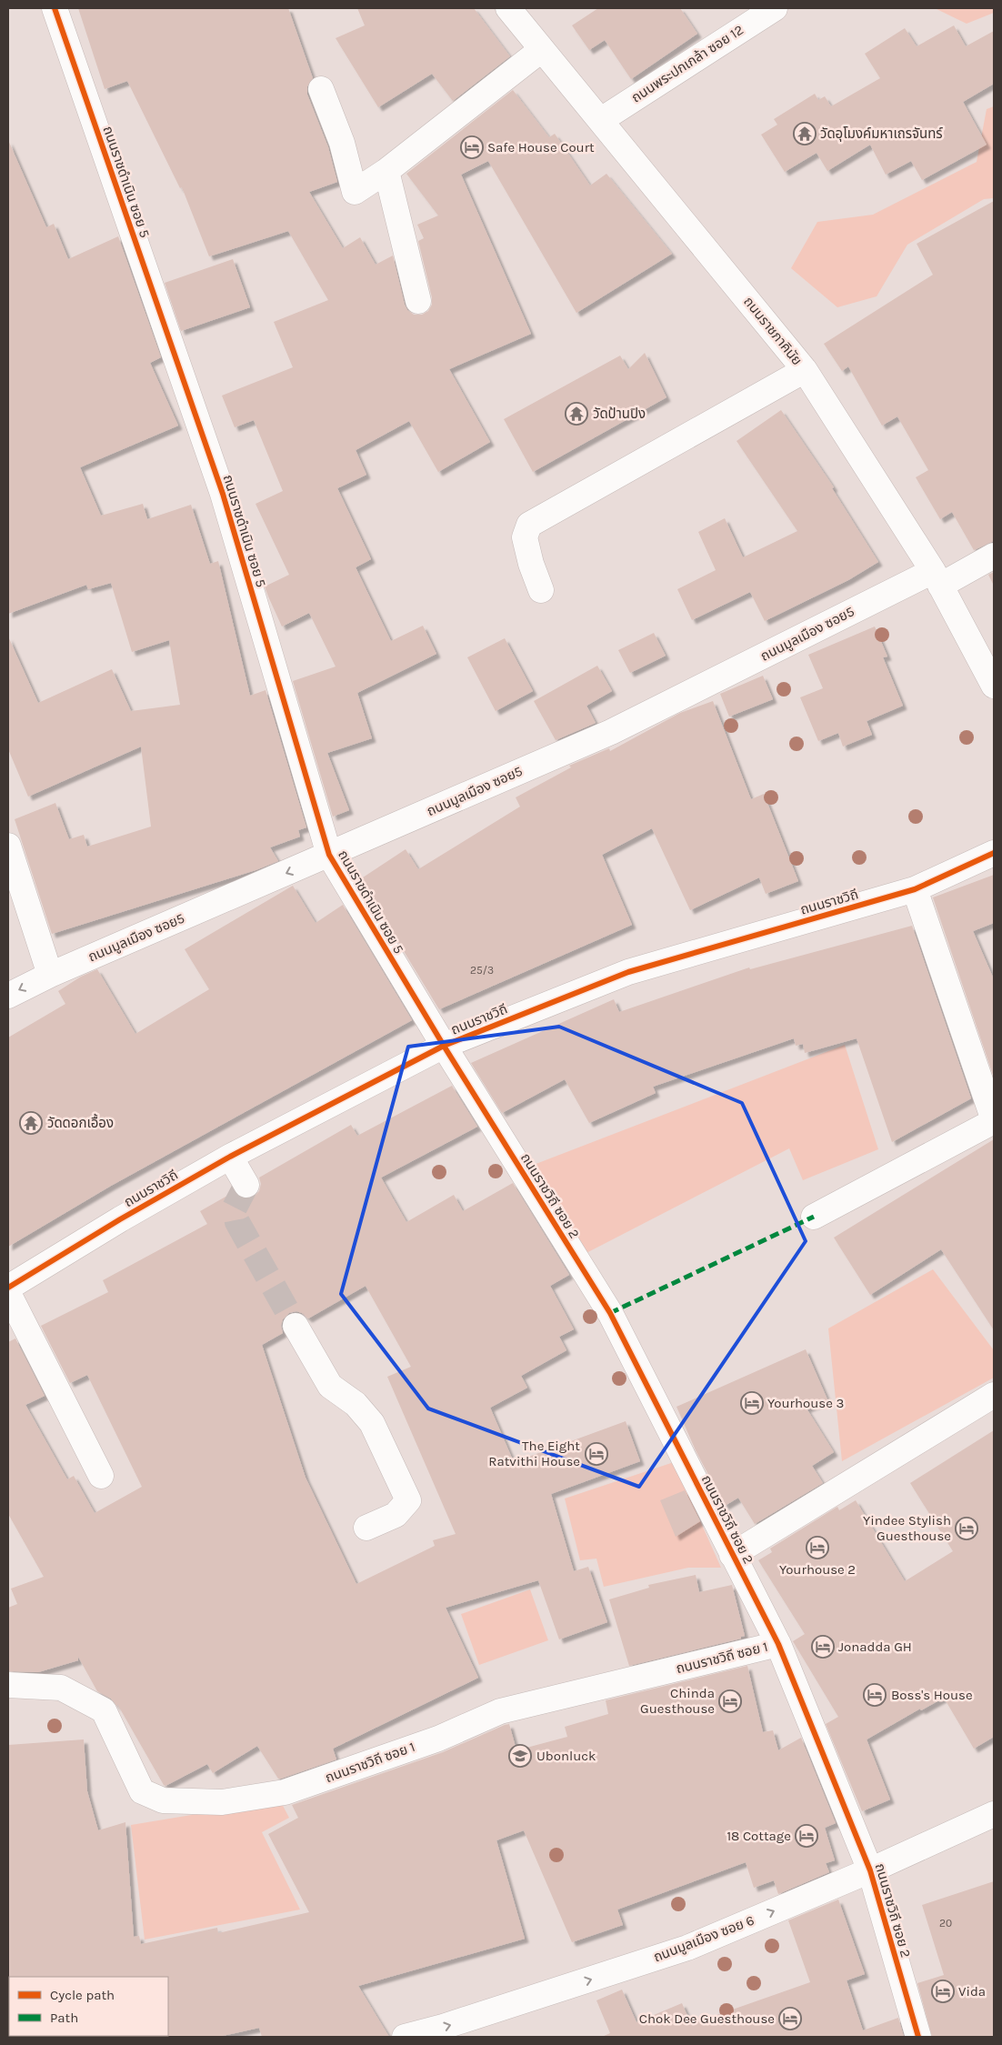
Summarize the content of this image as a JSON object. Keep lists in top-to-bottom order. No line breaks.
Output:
{"streets":{"street":["ถนนพระปกเกล้า ซอย 12","ถนนราชดำเนิน ซอย 5","ถนนราชภาคินัย","ถนนมูลเมือง ซอย5","ถนนราชวิถี","ถนนราชวิถี ซอย 2","ถนนราชวิถี ซอย 1","ถนนมูลเมือง ซอย 6"]},"crossings":[["ถนนพระปกเกล้า ซอย 12","ถนนราชภาคินัย"],["ถนนราชดำเนิน ซอย 5","ถนนมูลเมือง ซอย5"],["ถนนราชดำเนิน ซอย 5","ถนนราชวิถี"],["ถนนราชดำเนิน ซอย 5","ถนนราชวิถี ซอย 2"],["ถนนราชภาคินัย","ถนนมูลเมือง ซอย5"],["ถนนราชวิถี","ถนนราชวิถี ซอย 2"],["ถนนราชวิถี ซอย 2","ถนนราชวิถี ซอย 1"],["ถนนราชวิถี ซอย 2","ถนนมูลเมือง ซอย 6"]],"one_way":["ถนนมูลเมือง ซอย 6"],"places":{"temple":["วัดอุโมงค์มหาเถรจันทร์","วัดป้านปิง","วัดดอกเอื้อง"],"hotel":["Safe House Court","Yourhouse 3","The Eight Ratvithi House","Yindee Stylish Guesthouse","Yourhouse 2","Jonadda GH","Boss's House","Chinda Guesthouse","18 Cottage","Vida","Chok Dee Guesthouse"],"school or university":["Ubonluck"]},"house_numbers":["25/3","20"],"legend":["Cycle path","Path"]}
